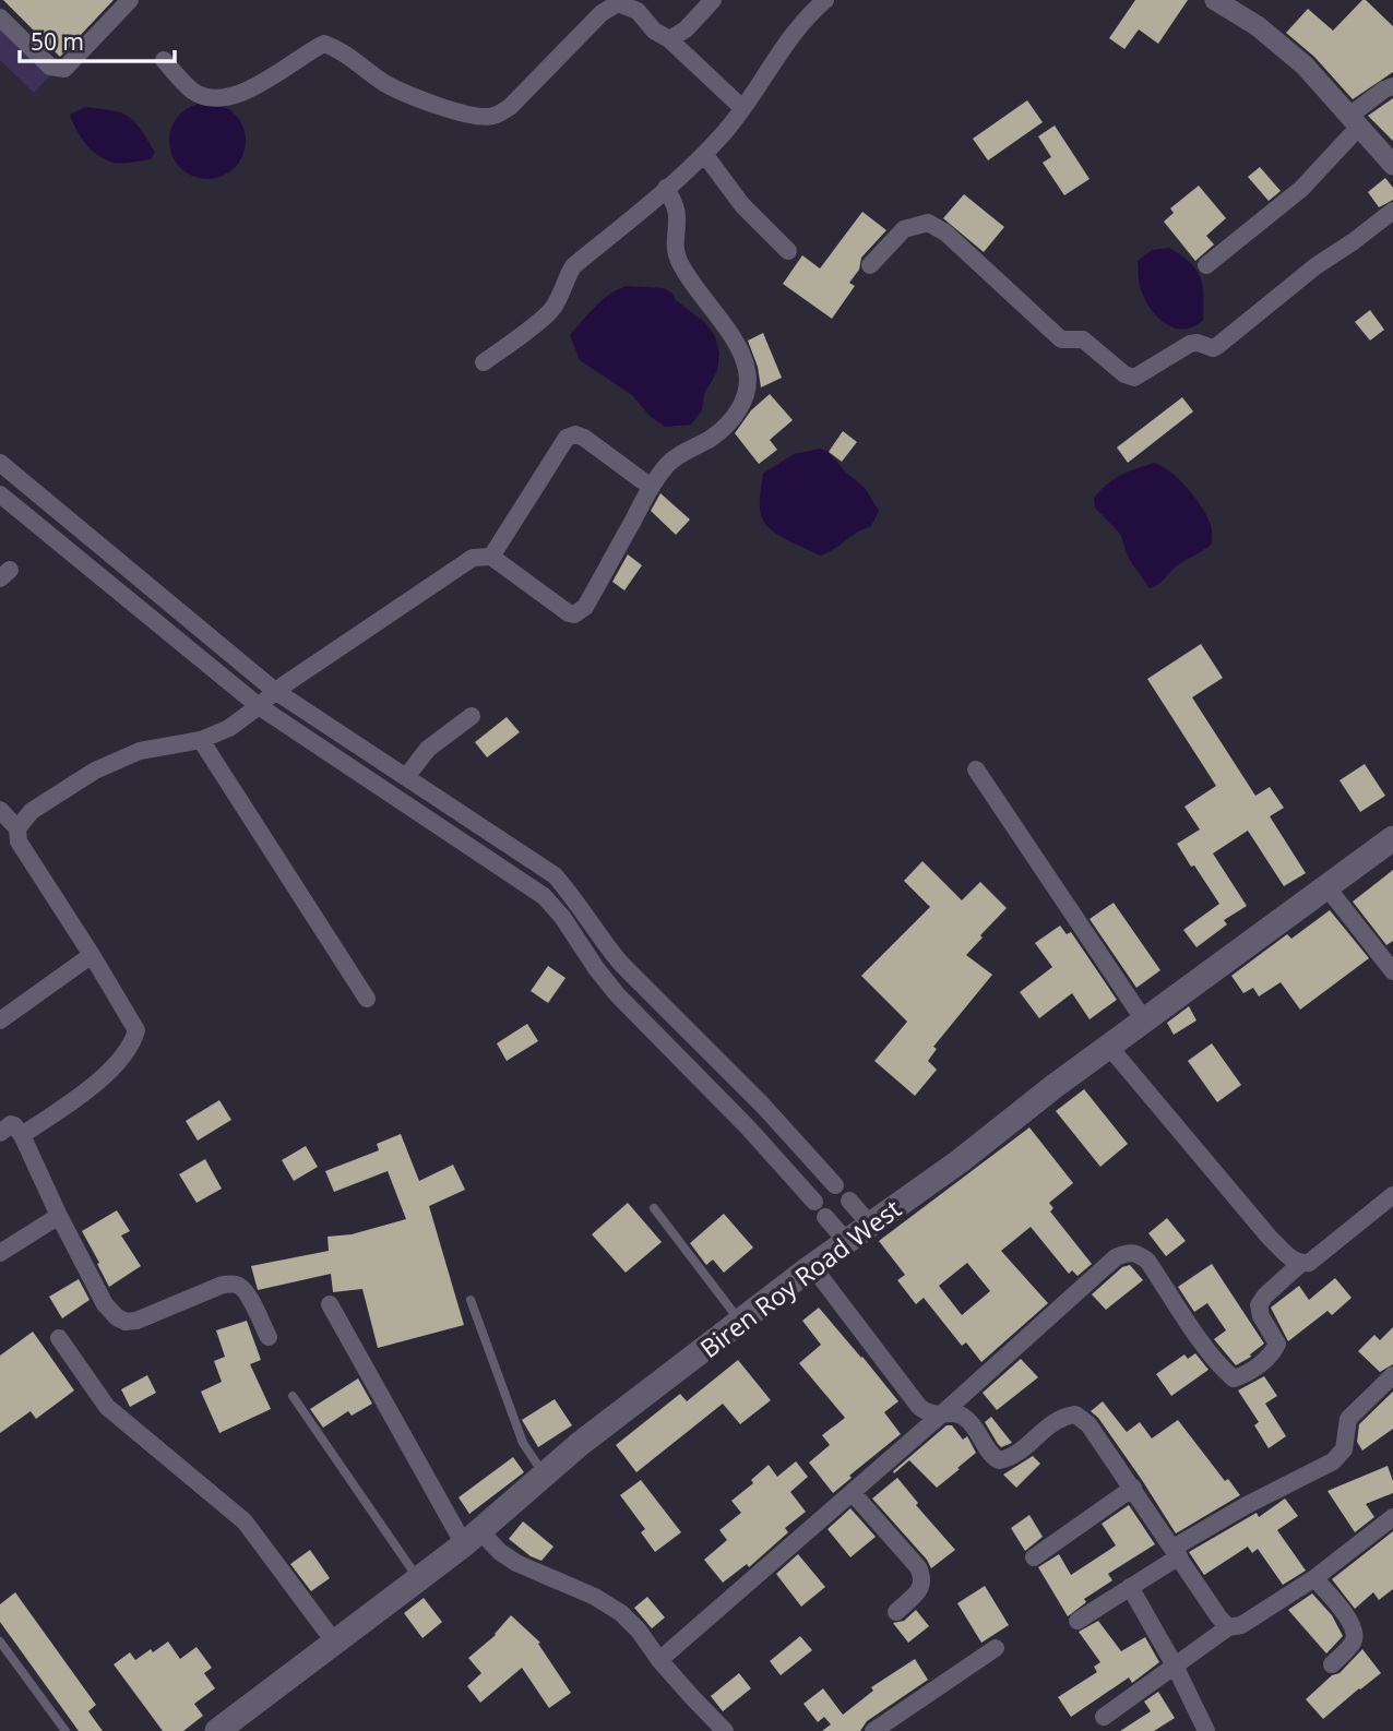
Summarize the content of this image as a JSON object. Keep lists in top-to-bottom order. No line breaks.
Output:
{"streets":{"main road":["Biren Roy Road West"]},"scale_bar":"50 m"}
